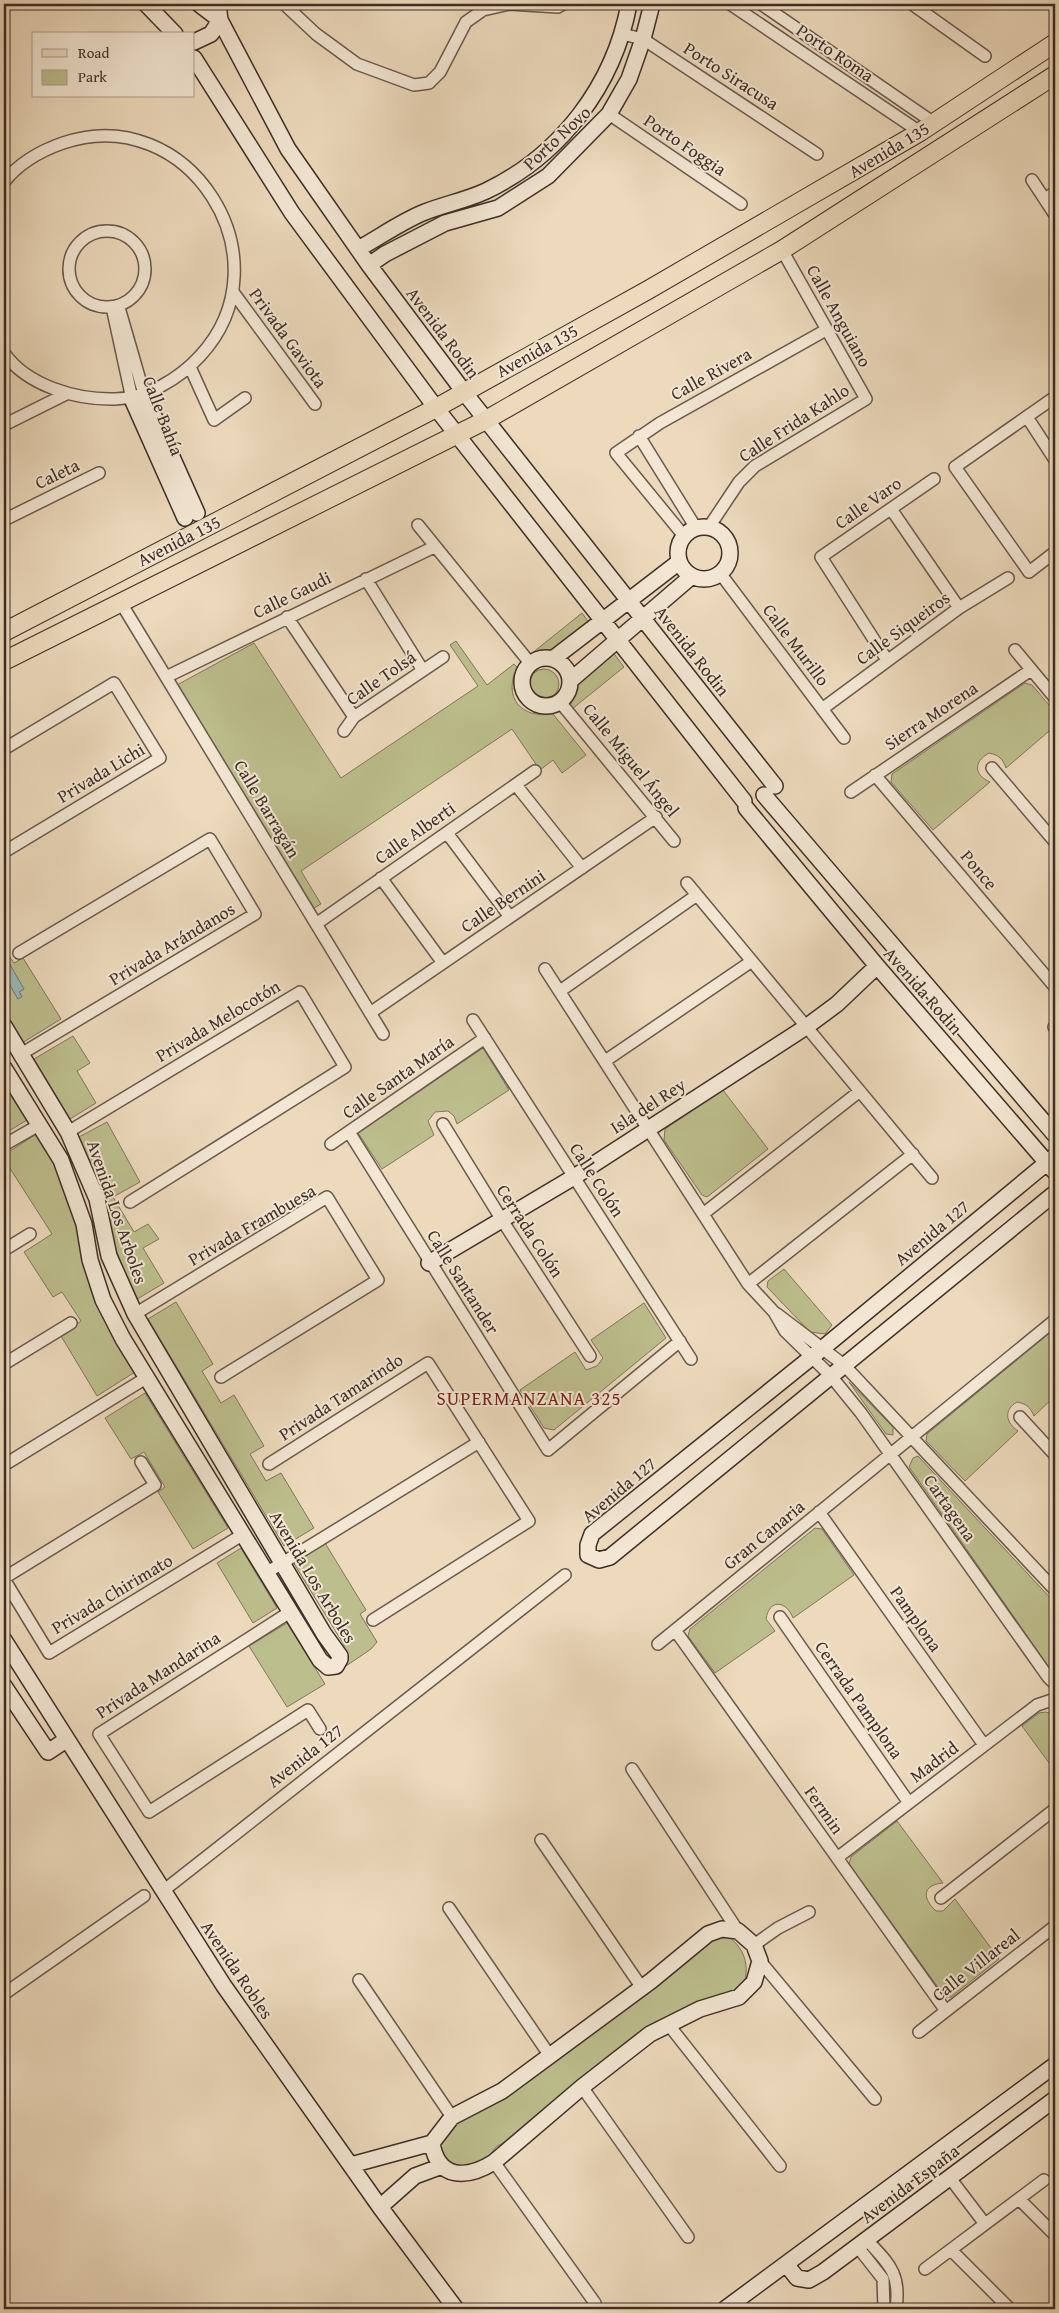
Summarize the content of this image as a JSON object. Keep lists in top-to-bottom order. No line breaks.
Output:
{"streets":{"main road":["Avenida 135"],"street":["Porto Roma","Porto Siracusa","Porto Novo","Porto Foggia","Calle Anguiano","Avenida Rodin","Privada Gaviota","Calle Rivera","Calle Bahía","Calle Frida Kahlo","Caleta","Calle Varo","Calle Gaudi","Calle Siqueiros","Calle Murillo","Calle Tolsá","Sierra Morena","Calle Miguel Ángel","Privada Lichi","Calle Barragán","Calle Alberti","Ponce","Calle Bernini","Privada Arándanos","Privada Melocotón","Calle Santa María","Isla del Rey","Calle Colón","Avenida Los Arboles","Privada Frambuesa","Cerrada Colón","Avenida 127","Calle Santander","Privada Tamarindo","Cartagena","Gran Canaria","Privada Chirimato","Pamplona","Privada Mandarina","Cerrada Pamplona","Madrid","Fermin","Calle Villareal","Avenida Robles","Avenida España"]},"crossings":[["Porto Roma","Avenida 135"],["Porto Siracusa","Porto Novo"],["Porto Novo","Porto Foggia"],["Porto Novo","Avenida Rodin"],["Avenida 135","Calle Anguiano"],["Avenida 135","Avenida Rodin"],["Avenida 135","Calle Bahía"],["Avenida 135","Calle Barragán"],["Calle Anguiano","Calle Rivera"],["Calle Anguiano","Calle Frida Kahlo"],["Avenida Rodin","Isla del Rey"],["Avenida Rodin","Avenida 127"],["Calle Rivera","Calle Frida Kahlo"],["Calle Rivera","Calle Murillo"],["Calle Frida Kahlo","Calle Murillo"],["Calle Varo","Calle Siqueiros"],["Calle Gaudi","Calle Barragán"],["Calle Siqueiros","Calle Murillo"],["Sierra Morena","Ponce"],["Calle Miguel Ángel","Calle Bernini"],["Calle Barragán","Calle Alberti"],["Calle Barragán","Calle Bernini"],["Privada Arándanos","Avenida Los Arboles"],["Privada Melocotón","Avenida Los Arboles"],["Calle Santa María","Calle Colón"],["Calle Santa María","Calle Santander"],["Isla del Rey","Calle Colón"],["Isla del Rey","Cerrada Colón"],["Isla del Rey","Calle Santander"],["Calle Colón","Calle Santander"],["Avenida Los Arboles","Privada Frambuesa"],["Avenida Los Arboles","Privada Chirimato"],["Avenida Los Arboles","Privada Mandarina"],["Avenida 127","Cartagena"],["Avenida 127","Avenida Robles"],["Cartagena","Gran Canaria"],["Gran Canaria","Pamplona"],["Gran Canaria","Fermin"],["Pamplona","Madrid"],["Cerrada Pamplona","Madrid"],["Madrid","Fermin"],["Fermin","Calle Villareal"]],"districts":["SUPERMANZANA 325"],"legend":["Road","Park"]}
